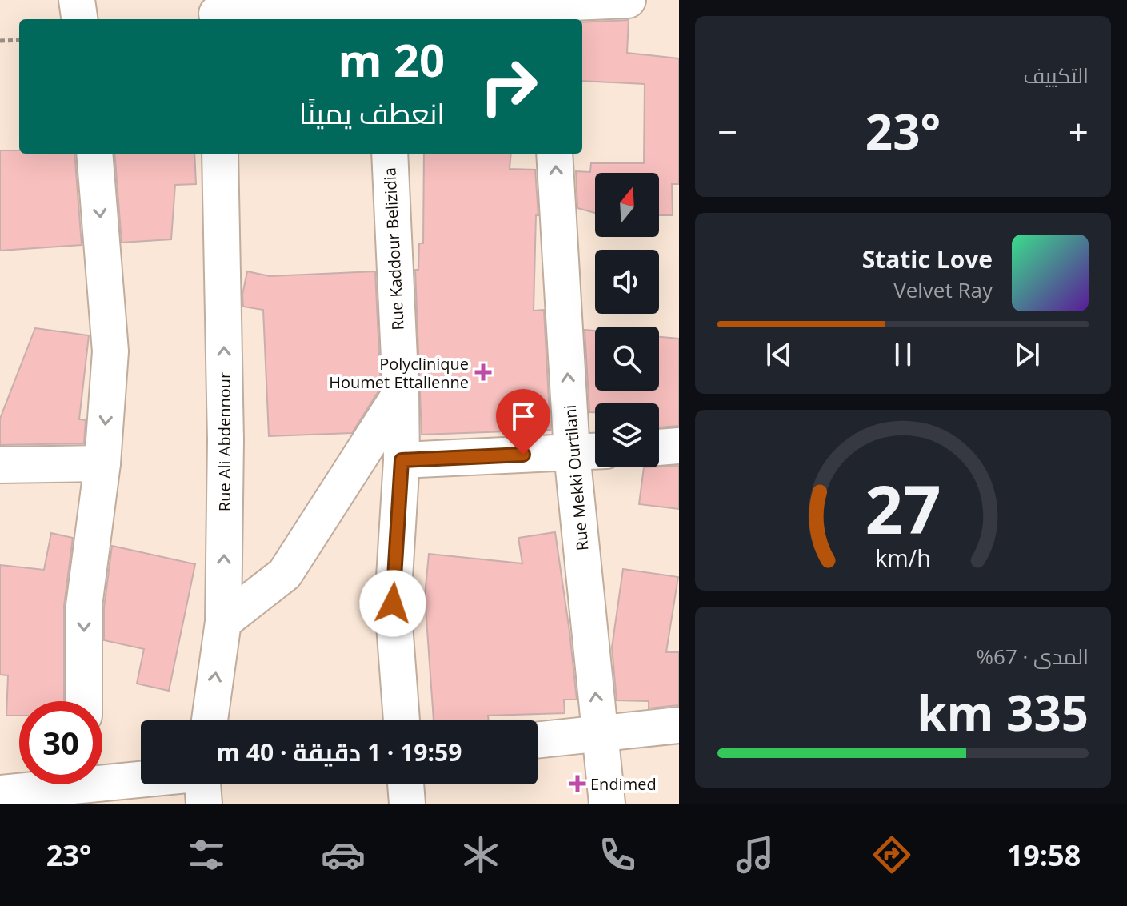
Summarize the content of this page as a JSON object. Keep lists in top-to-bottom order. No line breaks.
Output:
{"streets":{"street":["Rue Kaddour Belizidia","Rue Ali Abdennour","Rue Mekki Ourtilani"]},"one_way":["Rue Mekki Ourtilani"],"places":{"health":["Polyclinique Houmet Ettalienne","Endimed"]},"north":"top","page":{"tile":["التكييف",["المدى · 67%","335 km"]],"turn":["20 m","انعطف يمينًا"],"heat":["−","23°","+"],"song":["Static Love","Velvet Ray"],"limit":"30","trip":"19:59 · 1 دقيقة · 40 m","tabs":["19:58","23°"],"gauge":["27","km/h"]}}
